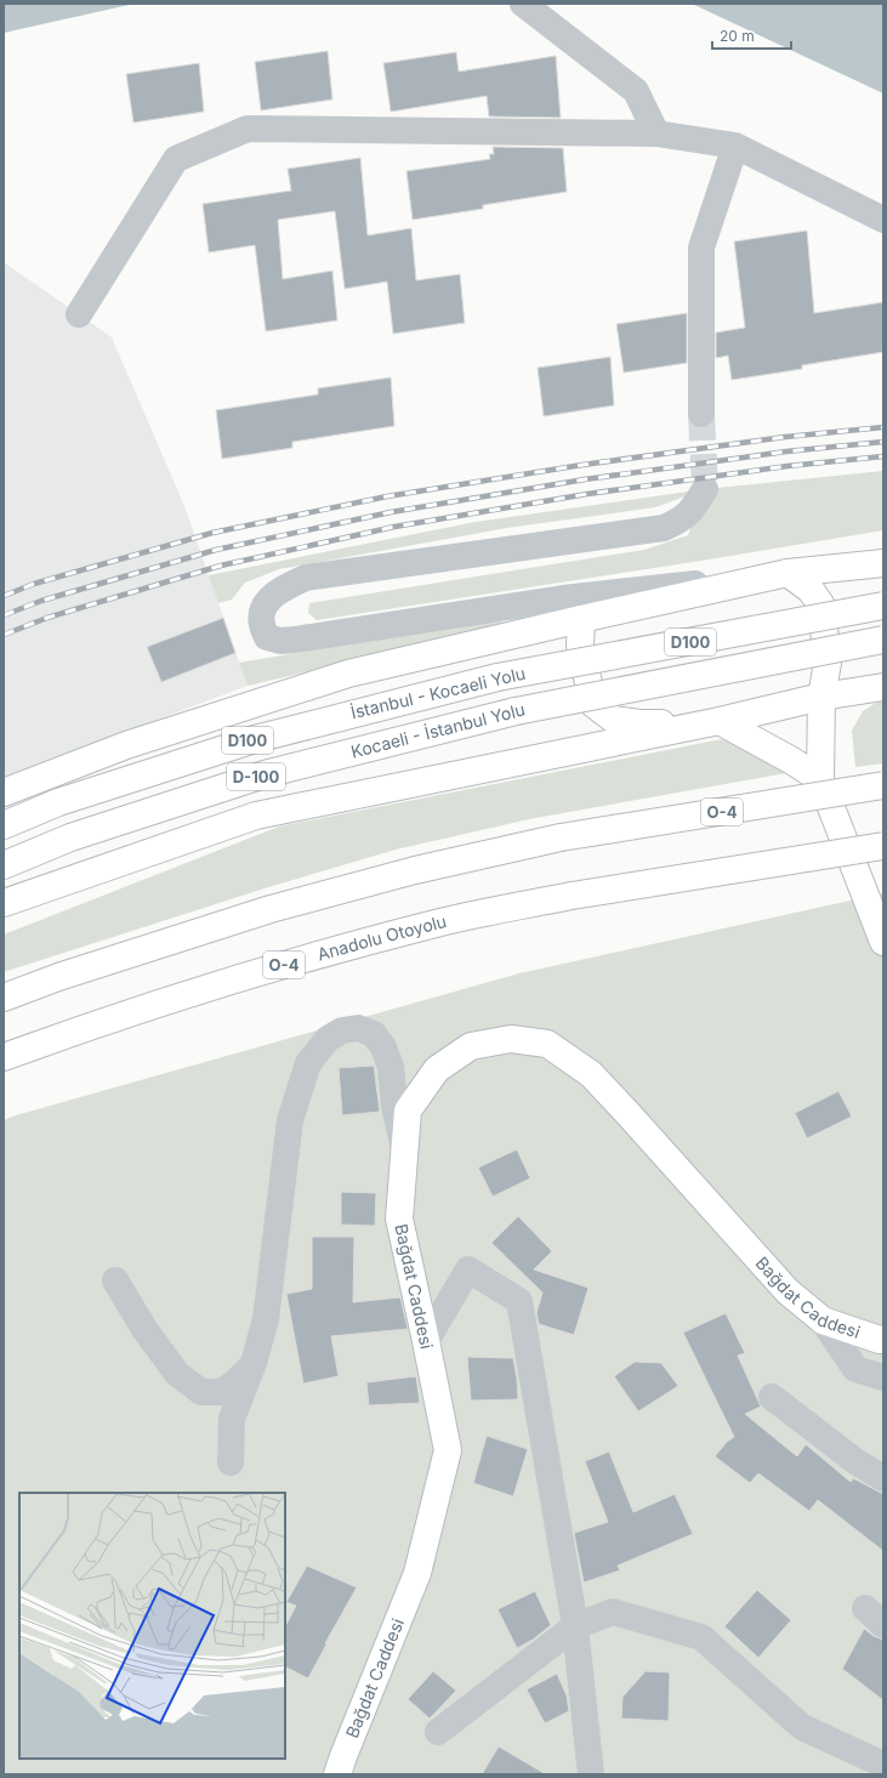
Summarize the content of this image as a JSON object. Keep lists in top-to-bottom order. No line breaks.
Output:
{"streets":{"main road":["D100","İstanbul - Kocaeli Yolu","Kocaeli - İstanbul Yolu","D-100","O-4","Anadolu Otoyolu","Bağdat Caddesi"]},"scale_bar":"20 m"}
